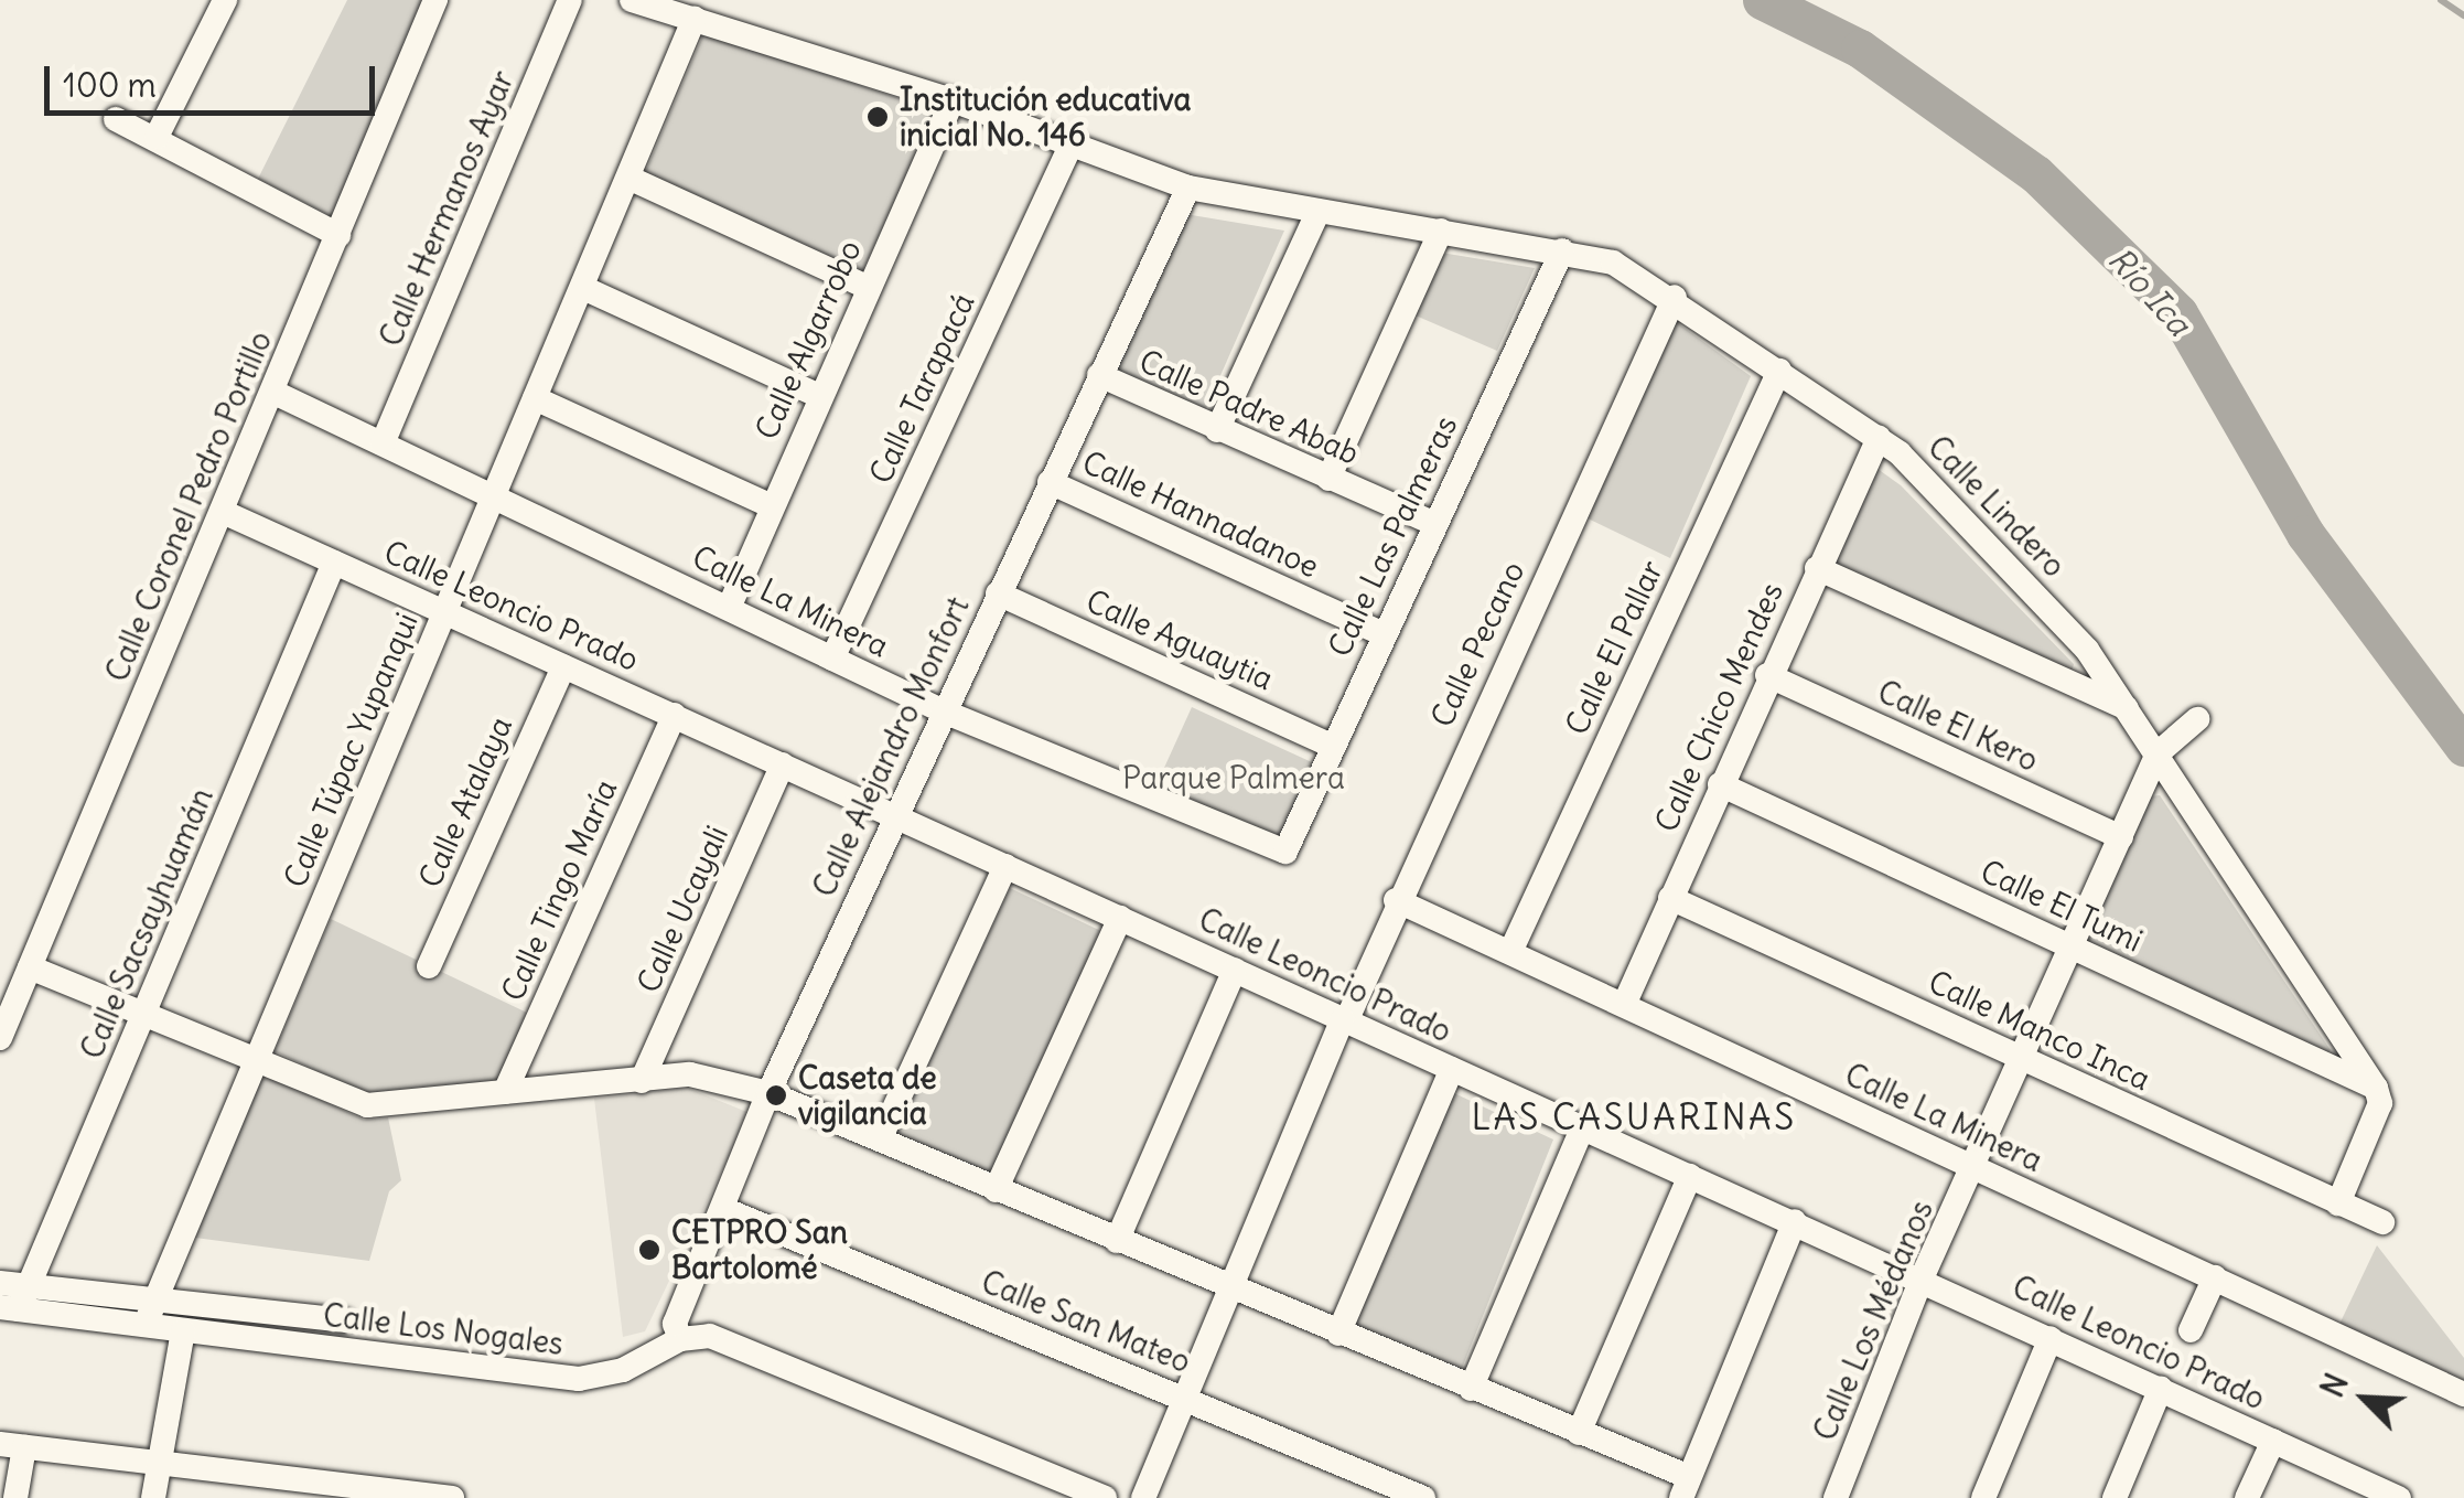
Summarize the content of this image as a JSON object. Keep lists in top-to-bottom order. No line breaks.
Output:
{"streets":{"street":["Calle Hermanos Ayar","Calle Algarrobo","Calle Tarapacá","Calle Padre Abab","Calle Coronel Pedro Portillo","Calle Lindero","Calle Hannadanoe","Calle Las Palmeras","Calle La Minera","Calle Leoncio Prado","Calle Aguaytia","Calle Pecano","Calle El Pallar","Calle Chico Mendes","Calle El Kero","Calle Alejandro Monfort","Calle Túpac Yupanqui","Calle Atalaya","Calle Tingo María","Calle El Tumi","Calle Ucayali","Calle Sacsayhuamán","Calle Manco Inca","Calle Los Médanos","Calle San Mateo","Calle Los Nogales"]},"crossings":[["Calle Hermanos Ayar","Calle La Minera"],["Calle Algarrobo","Calle Lindero"],["Calle Algarrobo","Calle La Minera"],["Calle Tarapacá","Calle Lindero"],["Calle Tarapacá","Calle La Minera"],["Calle Padre Abab","Calle Las Palmeras"],["Calle Padre Abab","Calle Alejandro Monfort"],["Calle Coronel Pedro Portillo","Calle La Minera"],["Calle Coronel Pedro Portillo","Calle Leoncio Prado"],["Calle Lindero","Calle Las Palmeras"],["Calle Lindero","Calle Pecano"],["Calle Lindero","Calle El Pallar"],["Calle Lindero","Calle Chico Mendes"],["Calle Lindero","Calle Alejandro Monfort"],["Calle Lindero","Calle Túpac Yupanqui"],["Calle Lindero","Calle El Tumi"],["Calle Lindero","Calle Los Médanos"],["Calle Hannadanoe","Calle Las Palmeras"],["Calle Hannadanoe","Calle Alejandro Monfort"],["Calle Las Palmeras","Calle La Minera"],["Calle Las Palmeras","Calle Aguaytia"],["Calle La Minera","Calle Pecano"],["Calle La Minera","Calle El Pallar"],["Calle La Minera","Calle Chico Mendes"],["Calle La Minera","Calle Alejandro Monfort"],["Calle La Minera","Calle Túpac Yupanqui"],["Calle La Minera","Calle Los Médanos"],["Calle Leoncio Prado","Calle Pecano"],["Calle Leoncio Prado","Calle Alejandro Monfort"],["Calle Leoncio Prado","Calle Túpac Yupanqui"],["Calle Leoncio Prado","Calle Atalaya"],["Calle Leoncio Prado","Calle Tingo María"],["Calle Leoncio Prado","Calle Ucayali"],["Calle Leoncio Prado","Calle Sacsayhuamán"],["Calle Leoncio Prado","Calle Los Médanos"],["Calle Aguaytia","Calle Alejandro Monfort"],["Calle Pecano","Calle San Mateo"],["Calle Chico Mendes","Calle El Kero"],["Calle Chico Mendes","Calle El Tumi"],["Calle Chico Mendes","Calle Manco Inca"],["Calle El Kero","Calle Los Médanos"],["Calle Alejandro Monfort","Calle San Mateo"],["Calle Alejandro Monfort","Calle Los Nogales"],["Calle Túpac Yupanqui","Calle Los Nogales"],["Calle El Tumi","Calle Los Médanos"],["Calle Sacsayhuamán","Calle Los Nogales"],["Calle Manco Inca","Calle Los Médanos"]],"districts":["LAS CASUARINAS"],"water":["Río Ica"],"parks":["Parque Palmera"],"places":["Institución educativa inicial No. 146","Caseta de vigilancia","CETPRO San Bartolomé"],"scale_bar":"100 m","north":"top left"}
